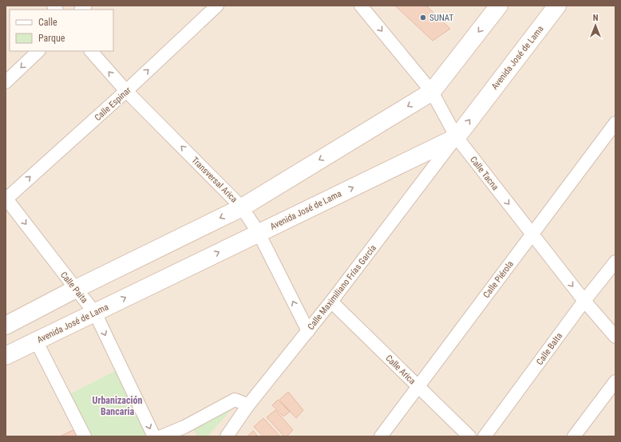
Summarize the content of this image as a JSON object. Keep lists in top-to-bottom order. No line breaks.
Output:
{"streets":{"main road":["Avenida José de Lama"],"street":["Calle Espinar","Calle Tacna","Transversal Arica","Calle Piérola","Calle Paita","Calle Maximiliano Frías García","Calle Balta","Calle Arica"]},"crossings":[["Avenida José de Lama","Calle Tacna"],["Avenida José de Lama","Transversal Arica"],["Avenida José de Lama","Calle Paita"],["Avenida José de Lama","Calle Maximiliano Frías García"],["Calle Espinar","Transversal Arica"],["Calle Espinar","Calle Paita"],["Calle Tacna","Calle Piérola"],["Calle Tacna","Calle Maximiliano Frías García"],["Calle Tacna","Calle Balta"],["Transversal Arica","Calle Maximiliano Frías García"],["Calle Piérola","Calle Arica"],["Calle Maximiliano Frías García","Calle Arica"]],"one_way":["Calle Espinar","Calle Tacna","Transversal Arica"],"districts":["Urbanización Bancaria"],"places":["SUNAT"],"legend":["Calle","Parque"],"north":"top"}
